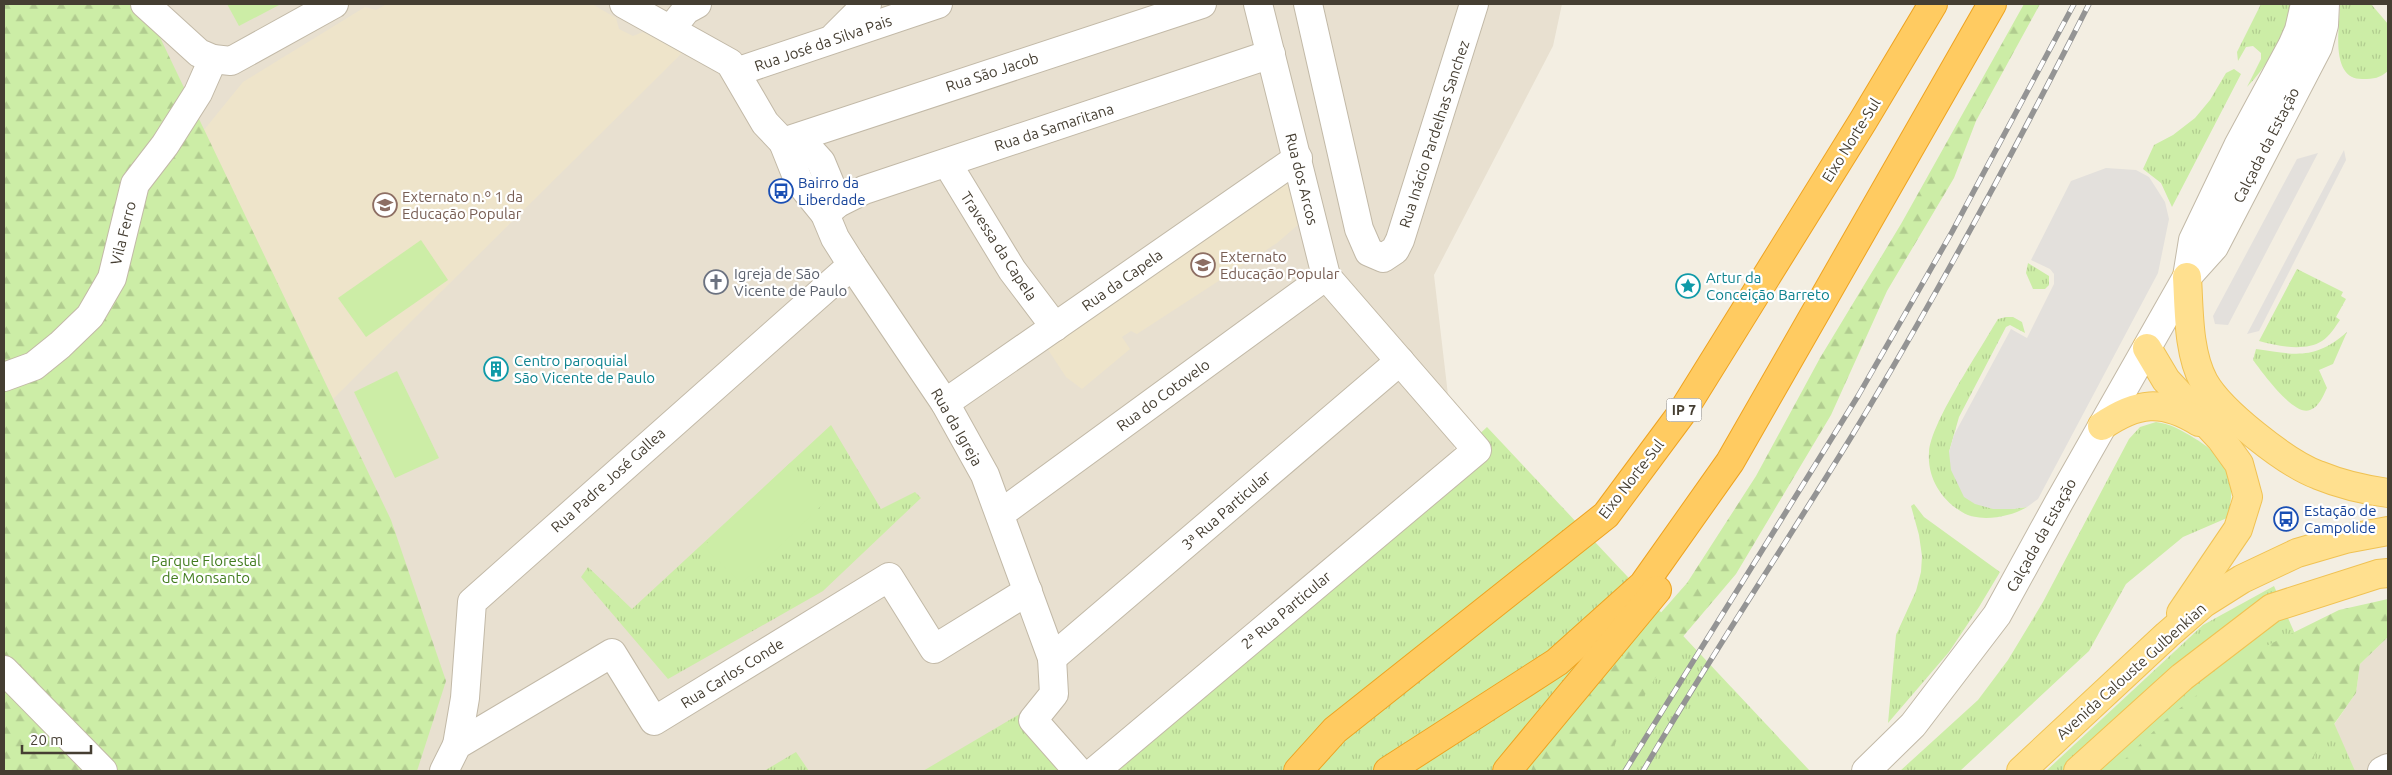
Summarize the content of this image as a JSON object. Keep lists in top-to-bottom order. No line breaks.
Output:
{"streets":{"highway":["Eixo Norte-Sul","IP 7"],"main road":["Avenida Calouste Gulbenkian"],"street":["Rua José da Silva Pais","Rua São Jacob","Rua da Samaritana","Rua Inácio Pardelhas Sanchez","Calçada da Estação","Rua dos Arcos","Vila Ferro","Travessa da Capela","Rua da Capela","Rua do Cotovelo","Rua da Igreja","Rua Padre José Gallea","3ª Rua Particular","2ª Rua Particular","Rua Carlos Conde"]},"crossings":[["Rua José da Silva Pais","Rua da Igreja"],["Rua São Jacob","Rua da Igreja"],["Rua da Samaritana","Rua dos Arcos"],["Rua da Samaritana","Travessa da Capela"],["Rua da Samaritana","Rua da Igreja"],["Rua dos Arcos","Rua da Capela"],["Rua dos Arcos","Rua do Cotovelo"],["Rua dos Arcos","3ª Rua Particular"],["Rua dos Arcos","2ª Rua Particular"],["Travessa da Capela","Rua da Capela"],["Rua da Capela","Rua da Igreja"],["Rua do Cotovelo","Rua da Igreja"],["Rua da Igreja","Rua Padre José Gallea"],["Rua da Igreja","3ª Rua Particular"],["Rua da Igreja","Rua Carlos Conde"],["Rua Padre José Gallea","Rua Carlos Conde"]],"parks":["Parque Florestal de Monsanto"],"places":{"bus stop":["Bairro da Liberdade","Estação de Campolide"],"school or university":["Externato n.º 1 da Educação Popular","Externato Educação Popular"],"church":["Igreja de São Vicente de Paulo"],"place":["Artur da Conceição Barreto"],"building":["Centro paroquial São Vicente de Paulo"]},"scale_bar":"20 m"}
